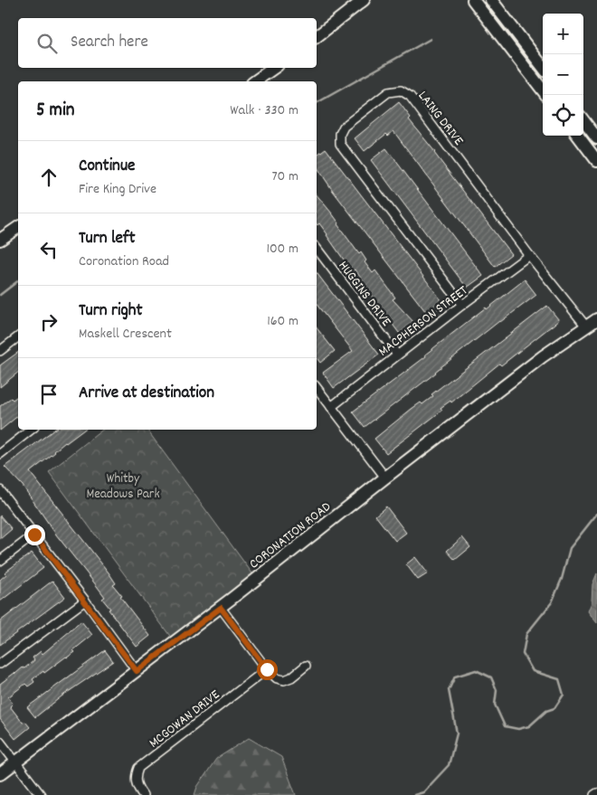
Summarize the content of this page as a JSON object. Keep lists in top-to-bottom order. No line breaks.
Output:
{"streets":{"street":["LAING DRIVE","HUGGINS DRIVE","MACPHERSON STREET","CORONATION ROAD","MCGOWAN DRIVE"]},"crossings":[["LAING DRIVE","MACPHERSON STREET"],["LAING DRIVE","CORONATION ROAD"],["HUGGINS DRIVE","MACPHERSON STREET"]],"parks":["Whitby Meadows Park"],"page":{"map_buttons":["+","−"],"search":"Search here","heading":["5 min","Walk · 330 m"],"list":[["Continue","Fire King Drive","70 m"],["Turn left","Coronation Road","100 m"],["Turn right","Maskell Crescent","160 m"],"Arrive at destination"]}}
